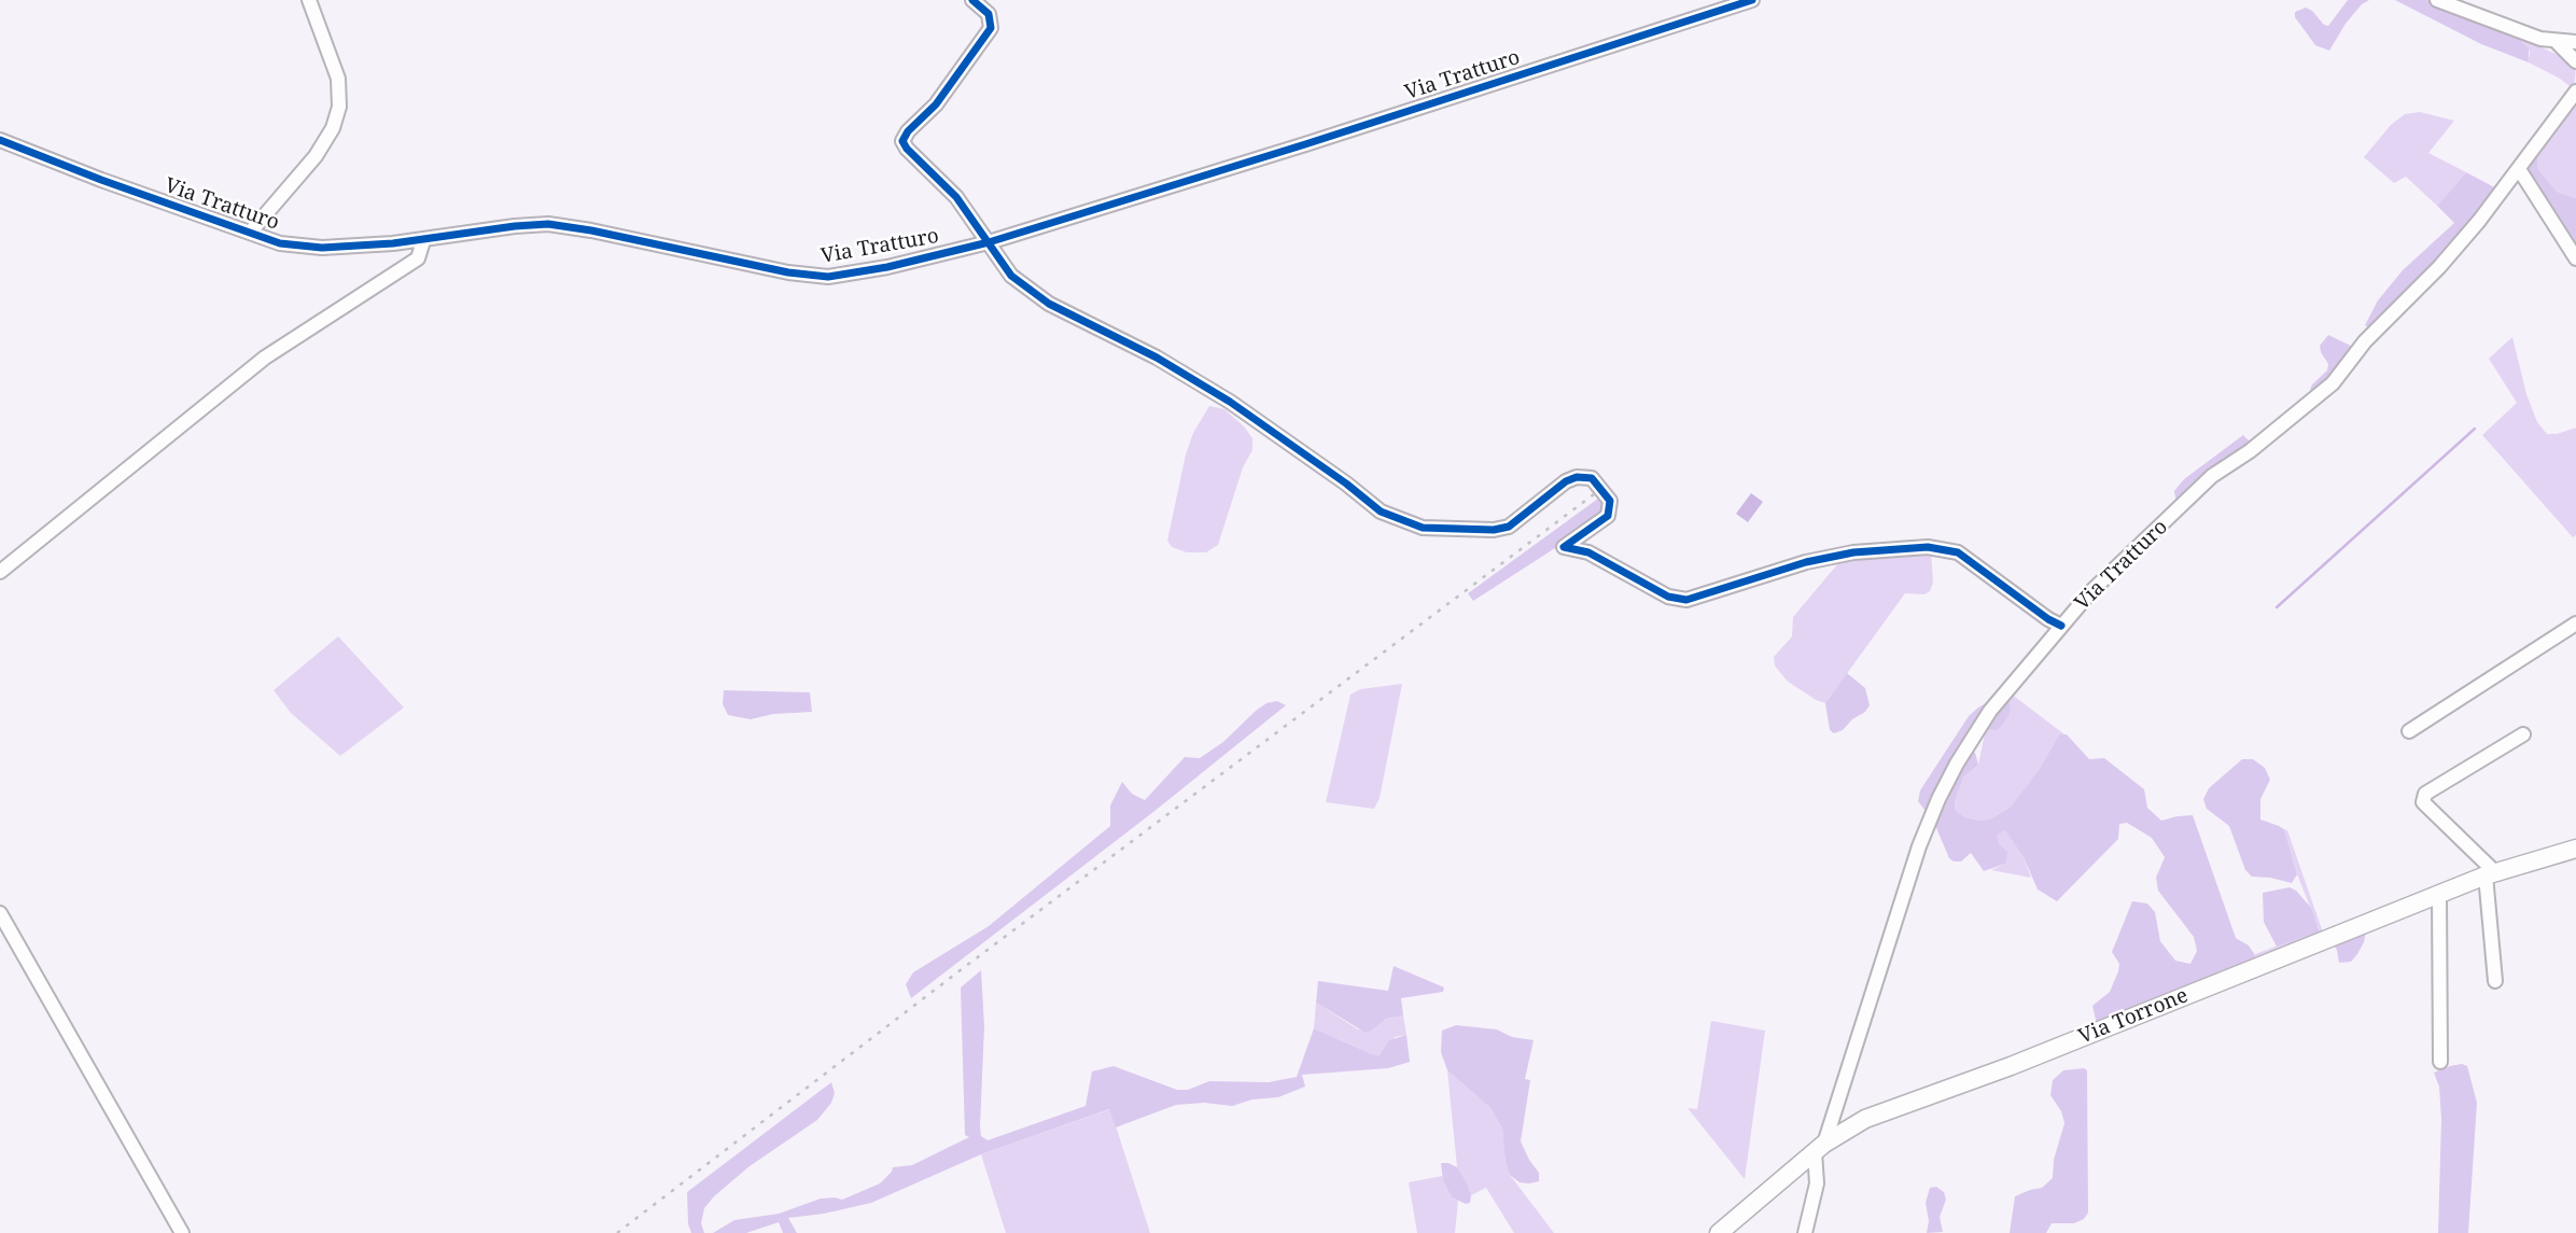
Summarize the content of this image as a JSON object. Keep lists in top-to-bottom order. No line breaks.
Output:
{"streets":{"main road":["Via Torrone"],"street":["Via Tratturo"]},"crossings":[["Via Tratturo","Via Torrone"]]}
